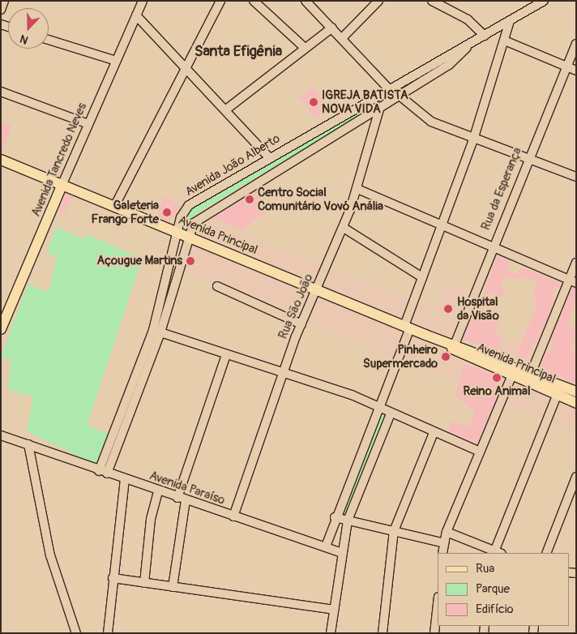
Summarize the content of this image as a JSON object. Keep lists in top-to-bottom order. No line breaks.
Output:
{"streets":{"main road":["Avenida Tancredo Neves","Avenida Principal"],"street":["Avenida João Alberto","Rua da Esperança","Rua São João","Avenida Paraíso"]},"crossings":[["Avenida Tancredo Neves","Avenida Principal"],["Avenida João Alberto","Avenida Principal"],["Avenida João Alberto","Rua São João"],["Avenida João Alberto","Avenida Paraíso"],["Rua da Esperança","Avenida Principal"],["Avenida Principal","Rua São João"],["Rua São João","Avenida Paraíso"]],"districts":["Santa Efigênia"],"places":["IGREJA BATISTA NOVA VIDA","Centro Social Comunitário Vovó Anália","Galeteria Frango Forte","Açougue Martins","Hospital da Visão","Pinheiro Supermercado","Reino Animal"],"legend":["Rua","Parque","Edifício"],"north":"bottom"}
